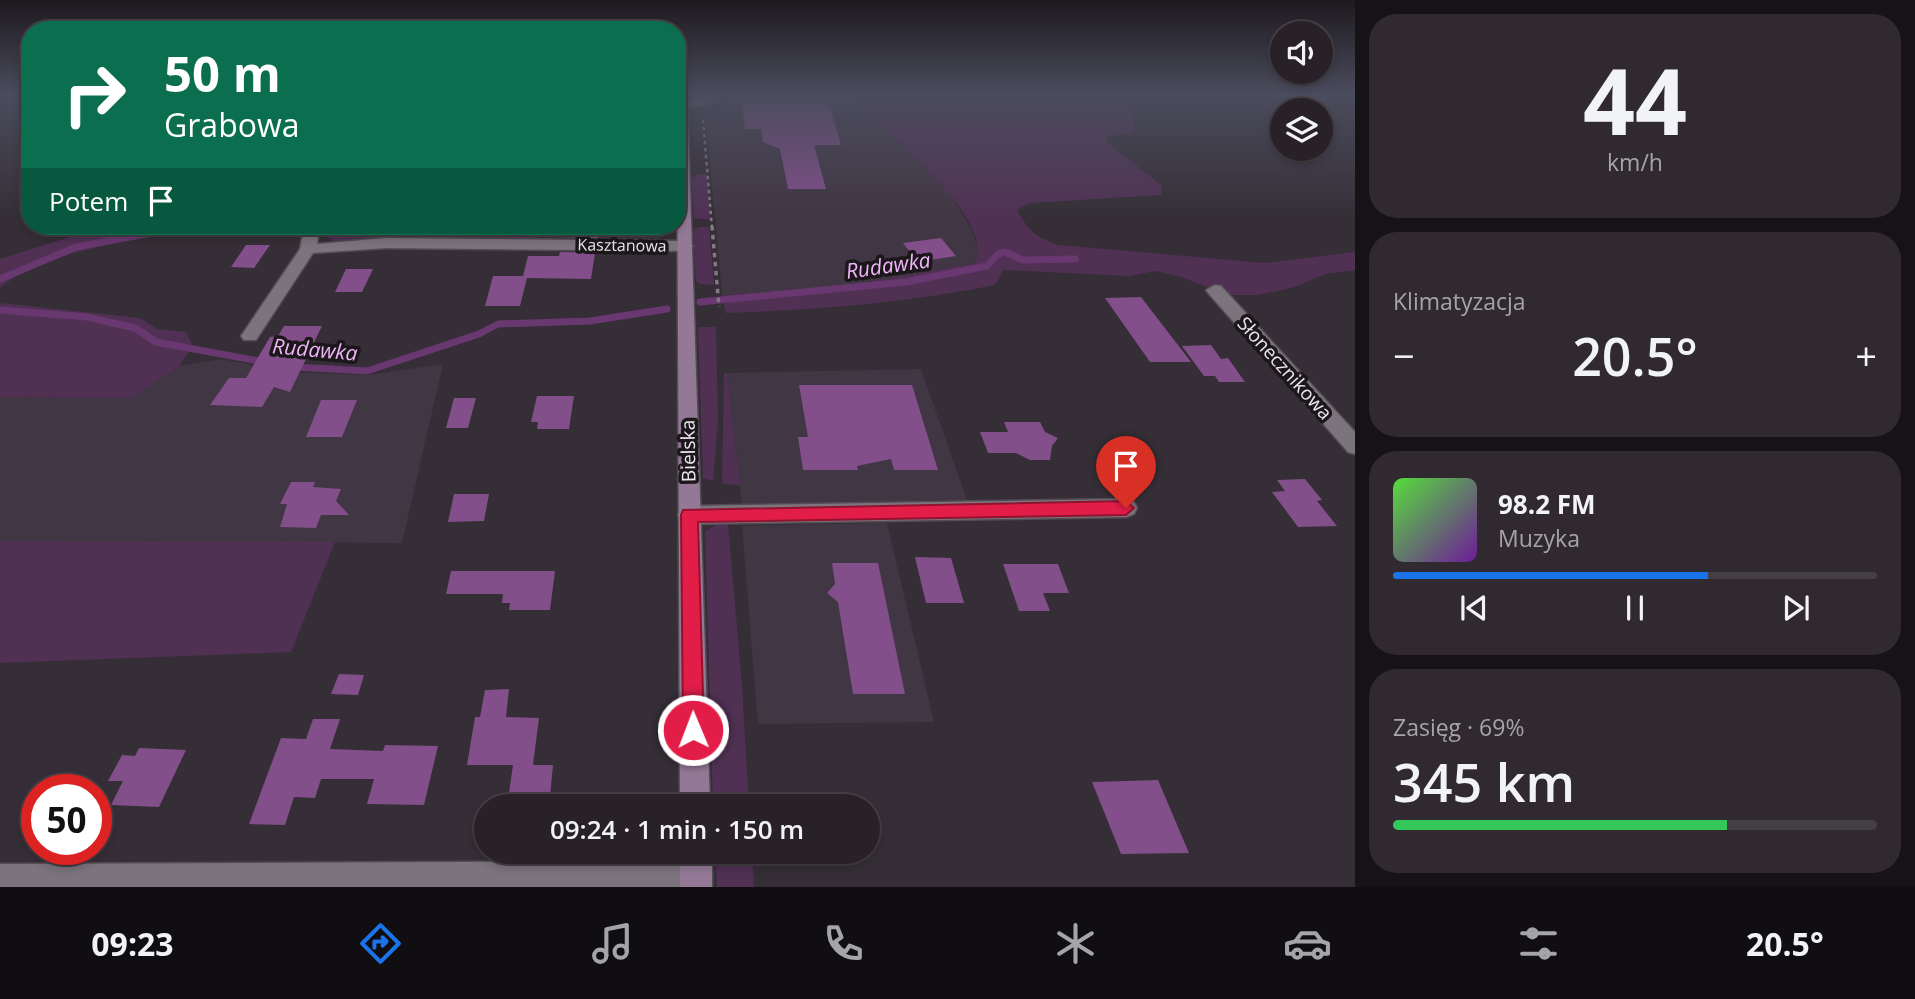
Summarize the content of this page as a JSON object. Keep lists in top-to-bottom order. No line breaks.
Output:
{"streets":{"main road":["Bielska"],"street":["Kasztanowa","Słonecznikowa"]},"crossings":[["Kasztanowa","Bielska"]],"water":["Rudawka"],"page":{"tile":[["44","km/h"],"Klimatyzacja",["Zasięg · 69%","345 km"]],"turn":["50 m","Grabowa"],"then":"Potem","heat":["−","20.5°","+"],"song":["98.2 FM","Muzyka"],"limit":"50","trip":"09:24 · 1 min · 150 m","tabs":["09:23","20.5°"]}}
